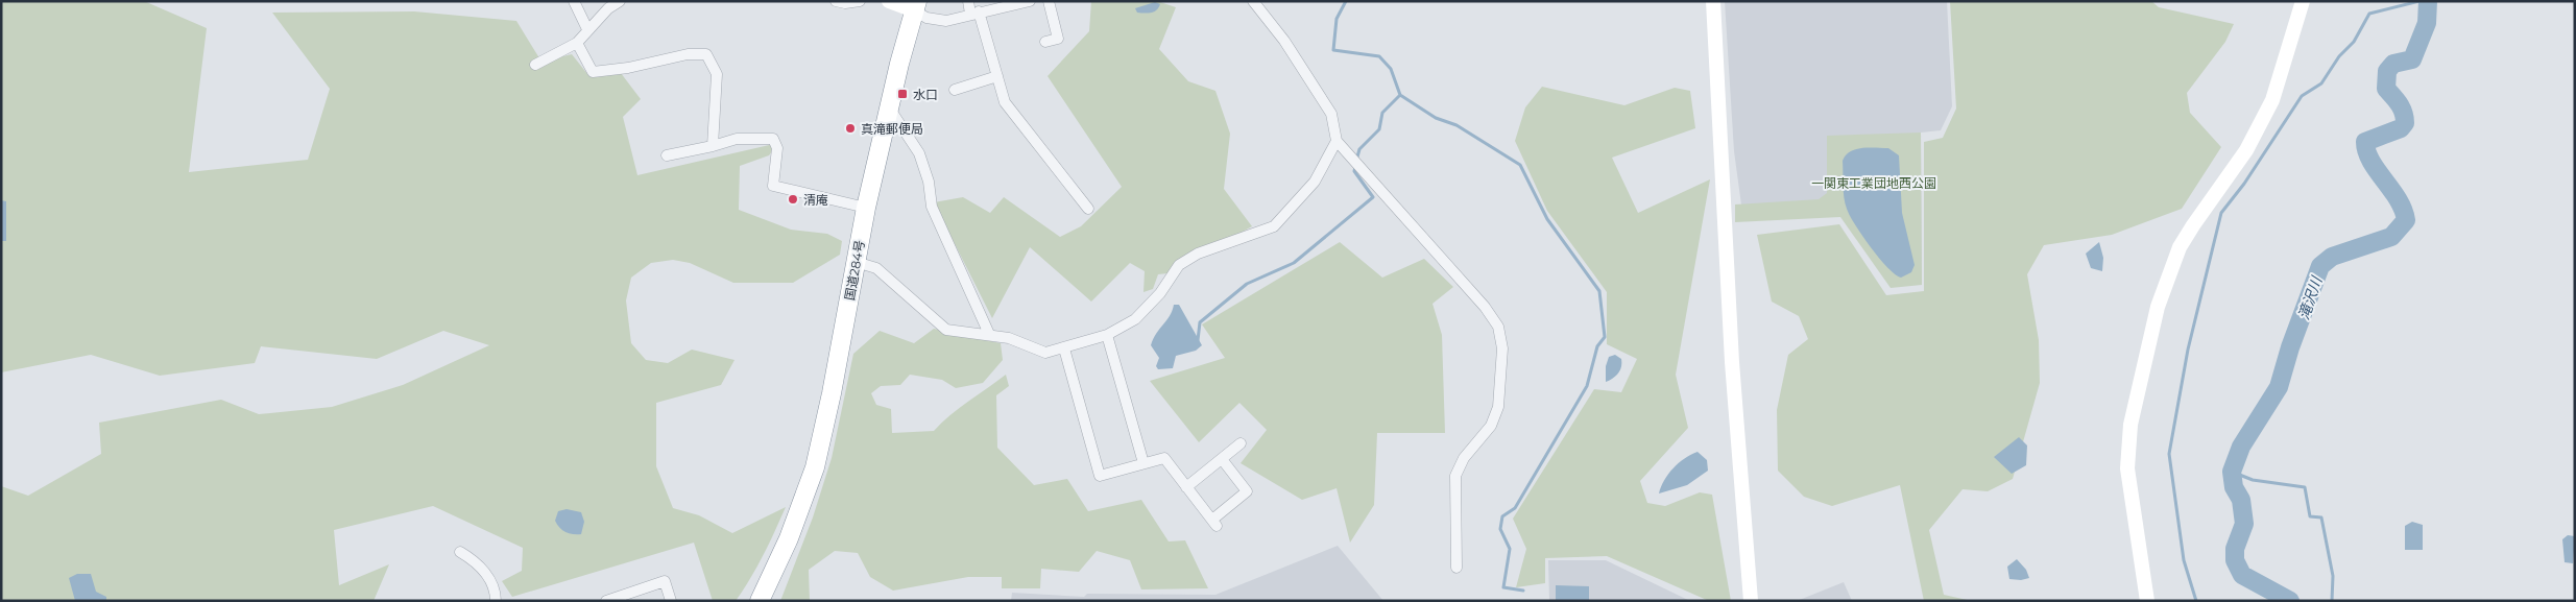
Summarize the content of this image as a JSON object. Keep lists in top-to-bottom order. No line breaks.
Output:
{"streets":{"highway":["国道284号"]},"water":["滝沢川"],"parks":["一関東工業団地西公園"],"places":{"transit":["水口"],"other":["真滝郵便局","清庵"]}}
